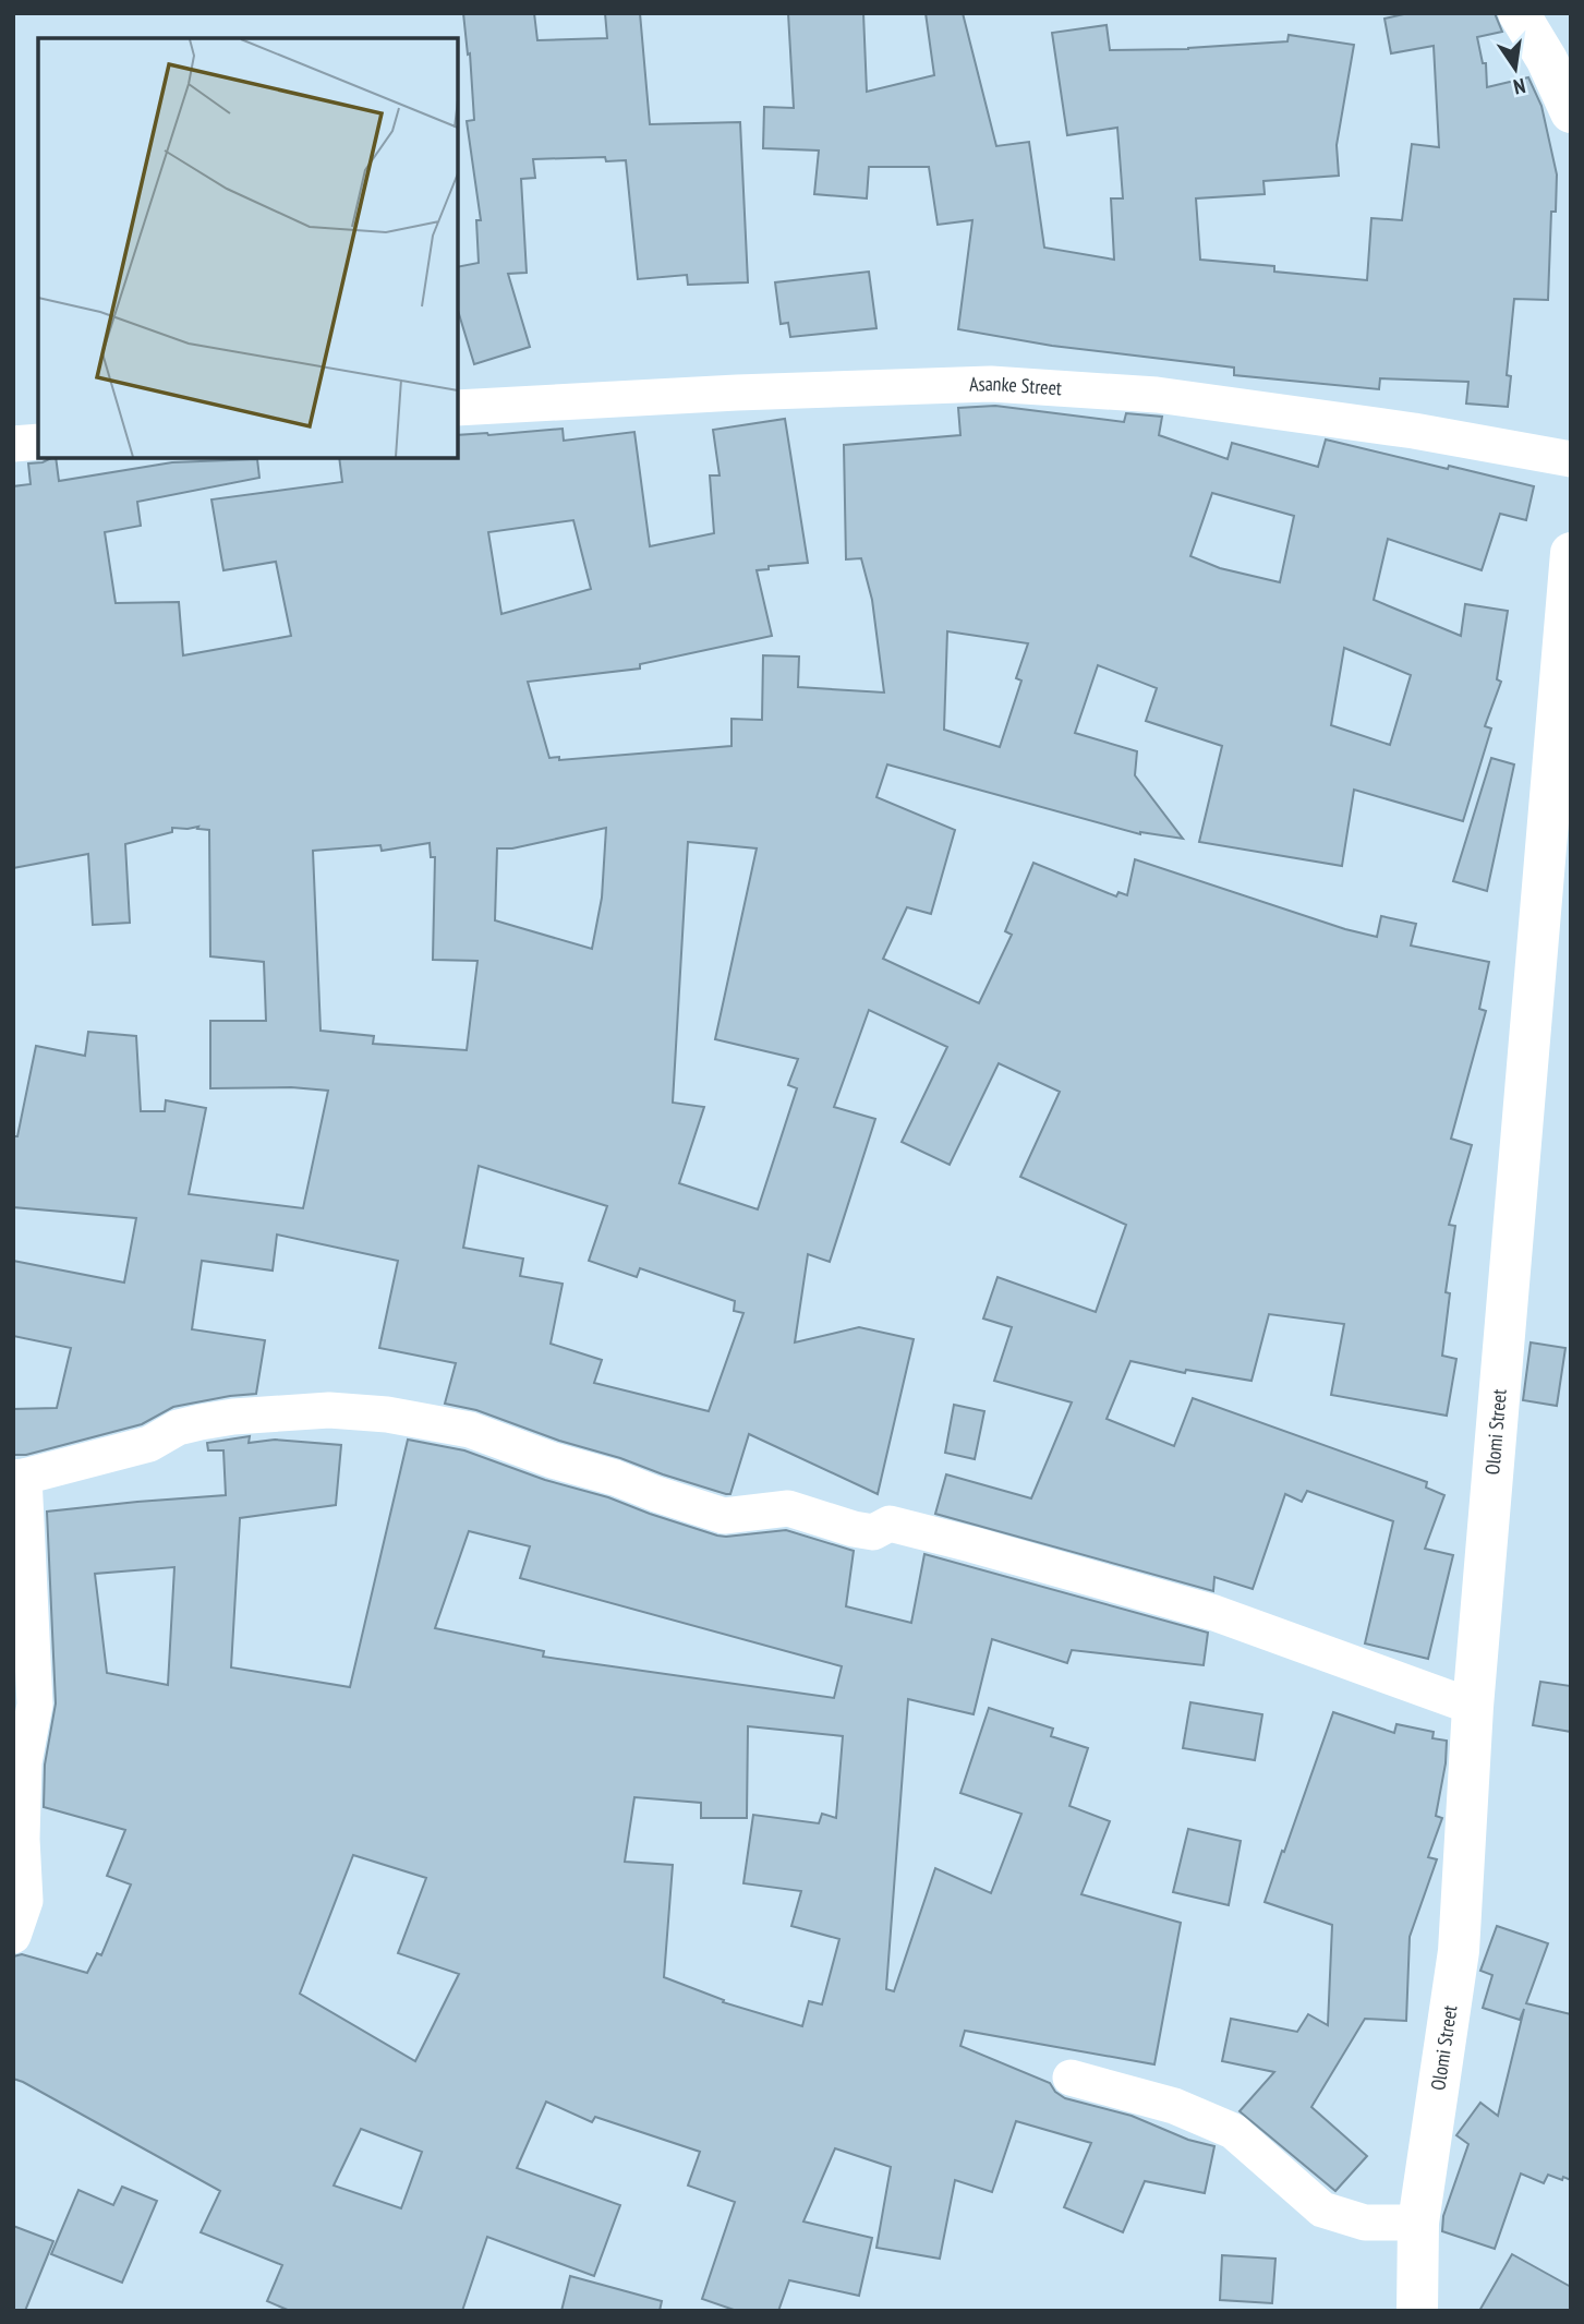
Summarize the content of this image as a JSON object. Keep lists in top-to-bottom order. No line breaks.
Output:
{"streets":{"main road":["Olomi Street"],"street":["Asanke Street"]},"north":"bottom"}
